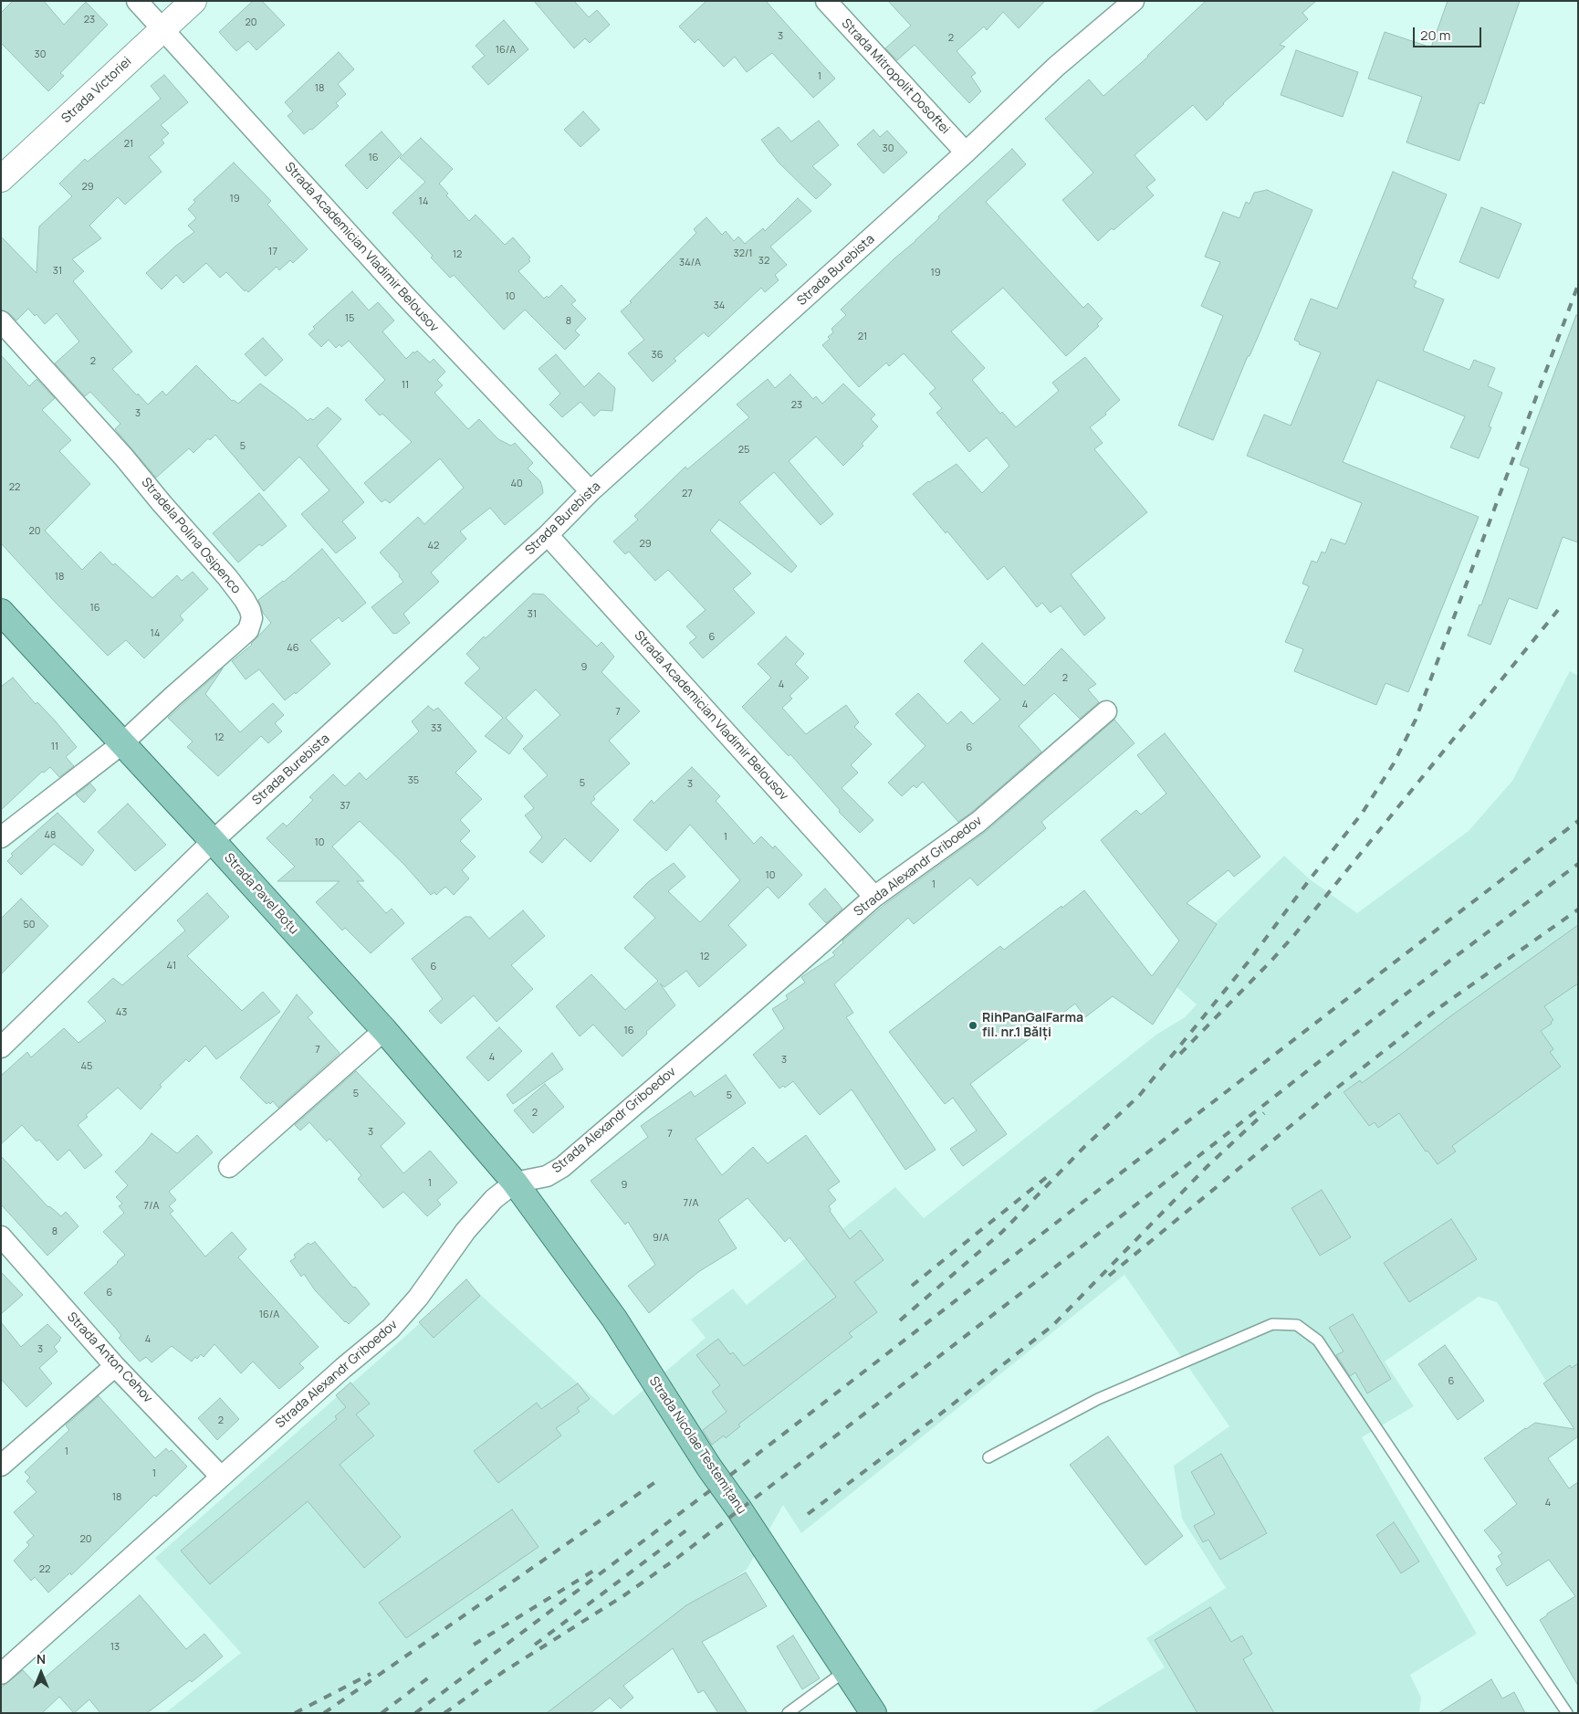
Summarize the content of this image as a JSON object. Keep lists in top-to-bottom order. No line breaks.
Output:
{"streets":{"main road":["Strada Pavel Boțu","Strada Nicolae Testemițanu"],"street":["Strada Mitropolit Dosoftei","Strada Victoriei","Strada Academician Vladimir Belousov","Strada Burebista","Stradela Polina Osipenco","Strada Alexandr Griboedov","Strada Anton Cehov"]},"crossings":[["Strada Mitropolit Dosoftei","Strada Burebista"],["Strada Victoriei","Strada Academician Vladimir Belousov"],["Strada Academician Vladimir Belousov","Strada Burebista"],["Strada Academician Vladimir Belousov","Strada Alexandr Griboedov"],["Strada Burebista","Strada Pavel Boțu"],["Stradela Polina Osipenco","Strada Pavel Boțu"],["Strada Alexandr Griboedov","Strada Pavel Boțu"],["Strada Alexandr Griboedov","Strada Anton Cehov"],["Strada Alexandr Griboedov","Strada Nicolae Testemițanu"],["Strada Pavel Boțu","Strada Nicolae Testemițanu"]],"places":["RihPanGalFarma fil. nr.1 Bălți"],"house_numbers":["23","20","3","2","16/A","30","1","18","21","30","16","29","19","14","17","32/1","12","32","34/A","31","19","10","34","15","8","21","36","2","11","23","3","5","25","40","22","27","20","29","42","18","16","31","14","6","46","9","2","4","4","7","33","12","11","6","35","5","3","37","48","1","10","10","1","50","12","41","6","43","16","7","4","3","45","5","5","2","3","7","1","9","7/A","7/A","8","9/A","6","16/A","4","3","6","2","1","1","18","4","20","22","13"],"scale_bar":"20 m","north":"top"}
